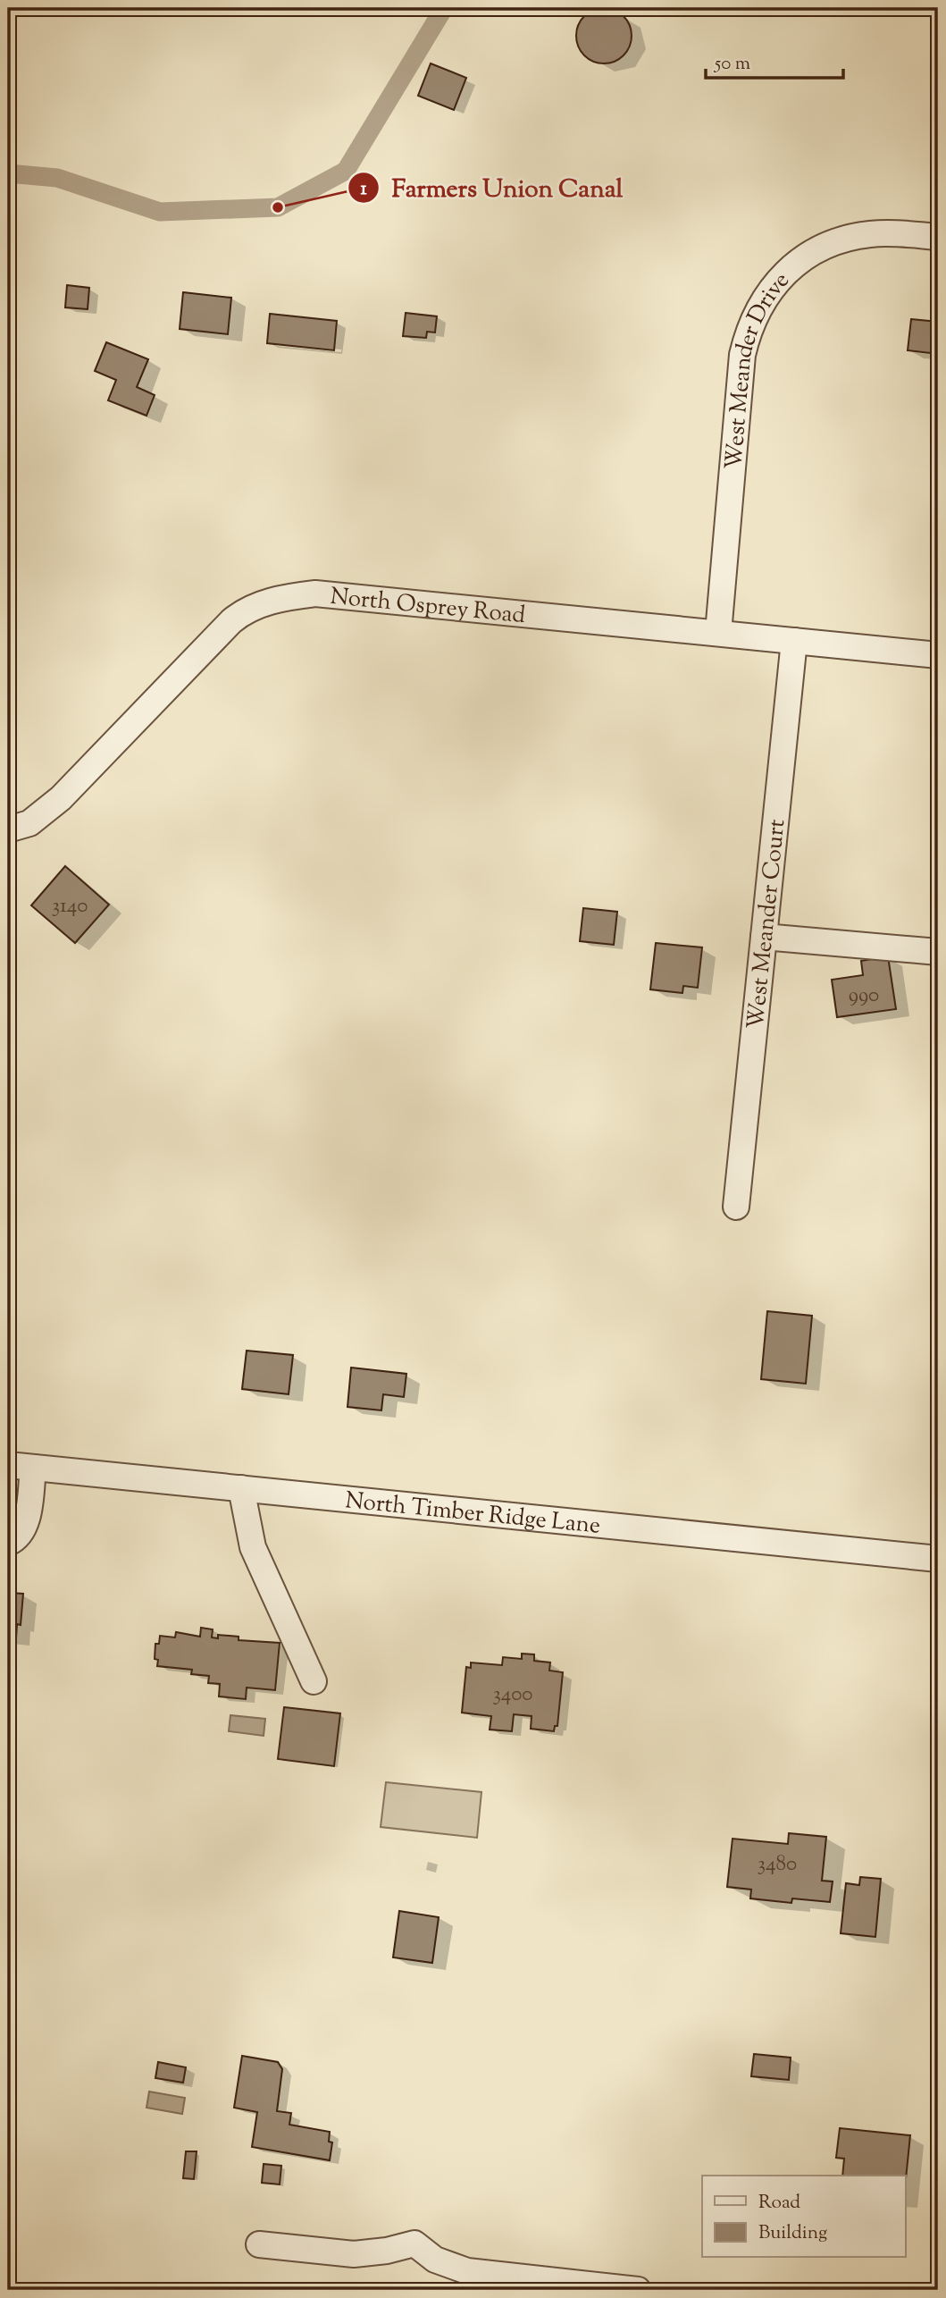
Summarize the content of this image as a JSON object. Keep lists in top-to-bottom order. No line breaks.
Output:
{"streets":{"street":["West Meander Drive","North Osprey Road","West Meander Court","North Timber Ridge Lane"]},"crossings":[["West Meander Drive","North Osprey Road"],["North Osprey Road","West Meander Court"]],"places":["Farmers Union Canal"],"house_numbers":["3140","990","3400","3480"],"legend":["Road","Building"],"scale_bar":"50 m"}
